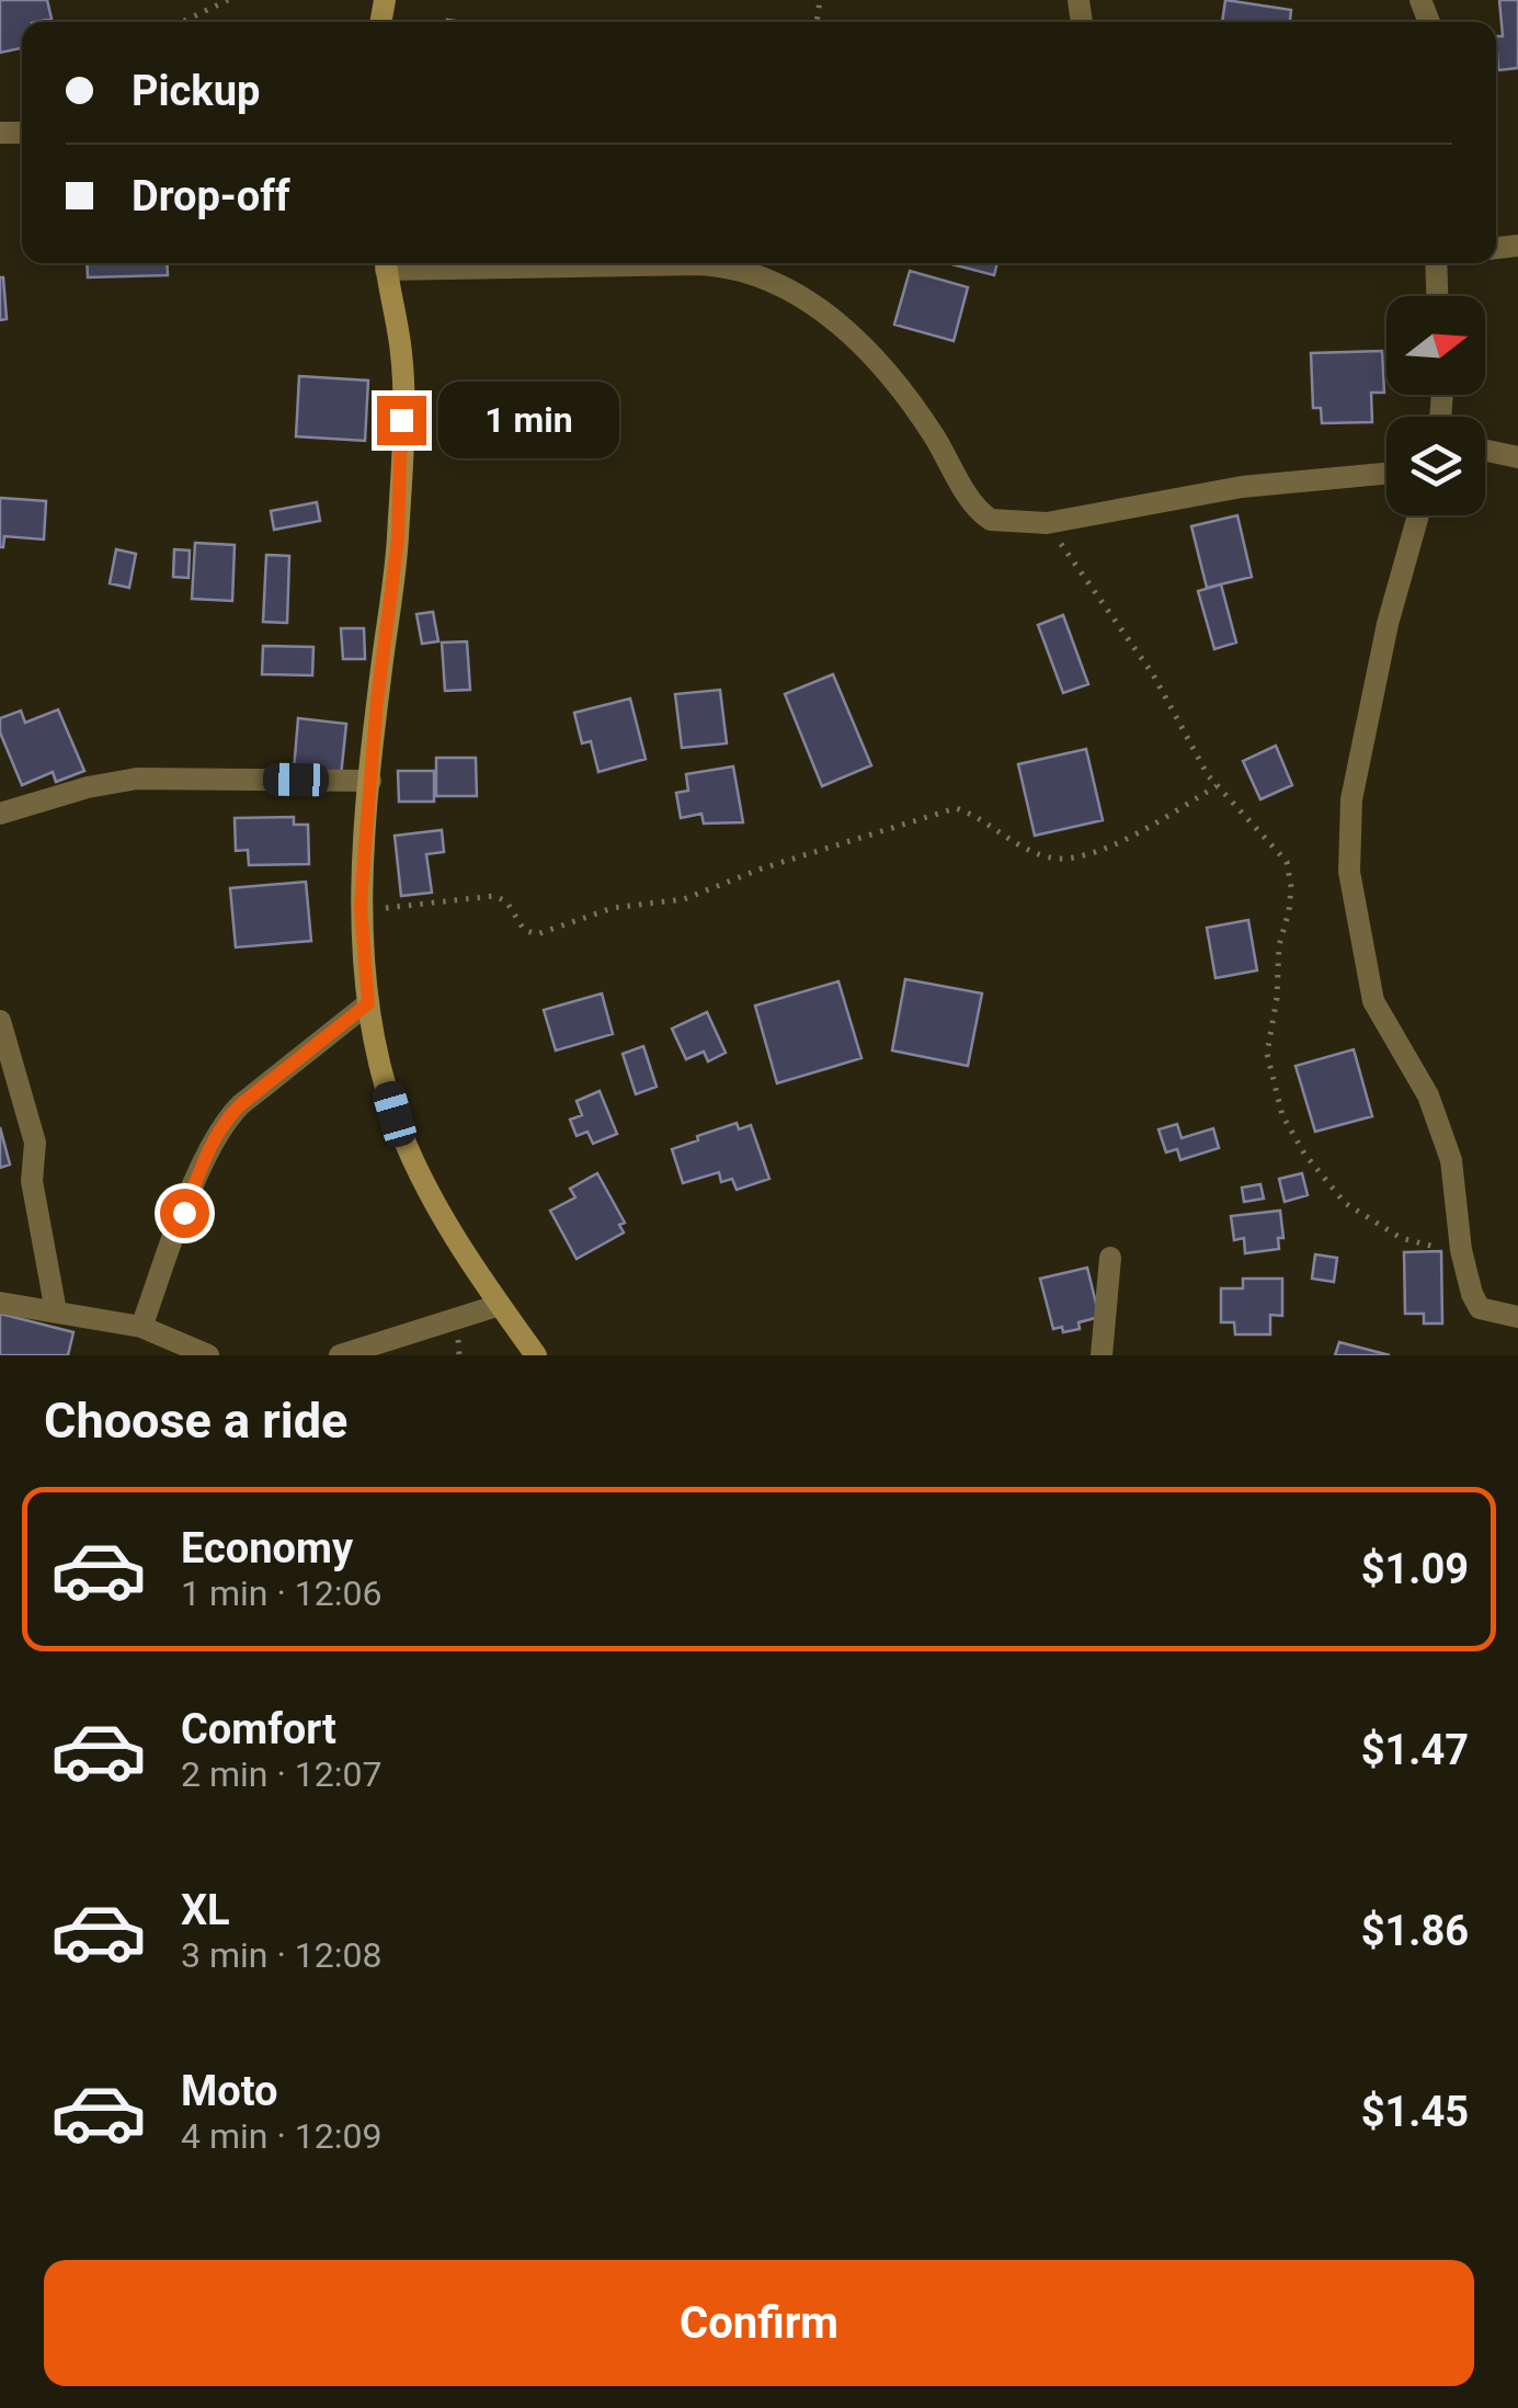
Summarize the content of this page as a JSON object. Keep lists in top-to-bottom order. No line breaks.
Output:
{"north":"right","page":{"banner":["Pickup","Drop-off"],"bubble":"1 min","heading":"Choose a ride","list":[{"name":"Economy","note":"1 min · 12:06","value":"$1.09"},{"name":"Comfort","note":"2 min · 12:07","value":"$1.47"},{"name":"XL","note":"3 min · 12:08","value":"$1.86"},{"name":"Moto","note":"4 min · 12:09","value":"$1.45"}],"buttons":"Confirm"}}
